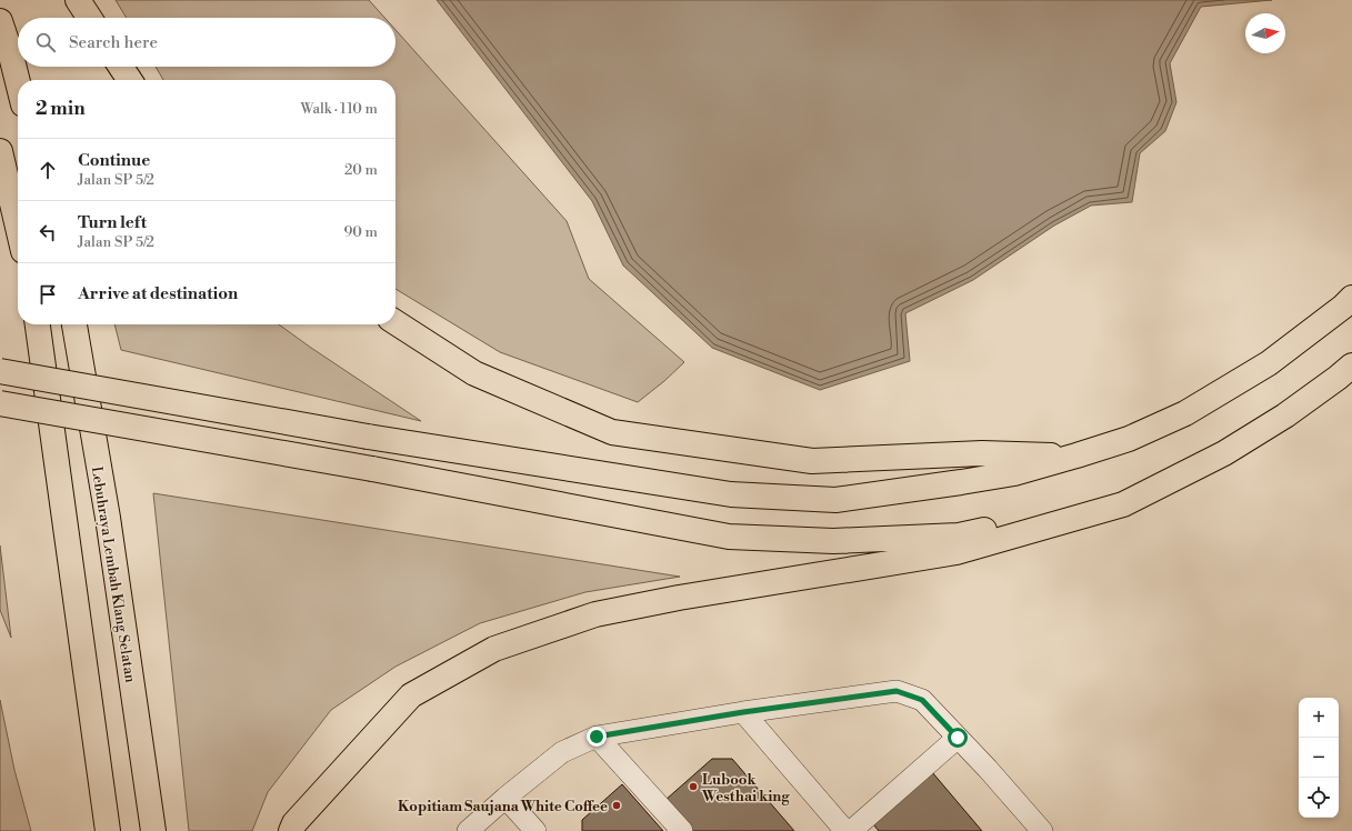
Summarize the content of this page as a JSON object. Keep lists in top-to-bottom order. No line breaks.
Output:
{"streets":{"highway":["Lebuhraya Lembah Klang Selatan"]},"places":["Lubook Westhai king","Kopitiam Saujana White Coffee"],"north":"right","page":{"search":"Search here","heading":["2 min","Walk · 110 m"],"list":[["Continue","Jalan SP 5/2","20 m"],["Turn left","Jalan SP 5/2","90 m"],"Arrive at destination"],"map_buttons":["+","−"]}}
